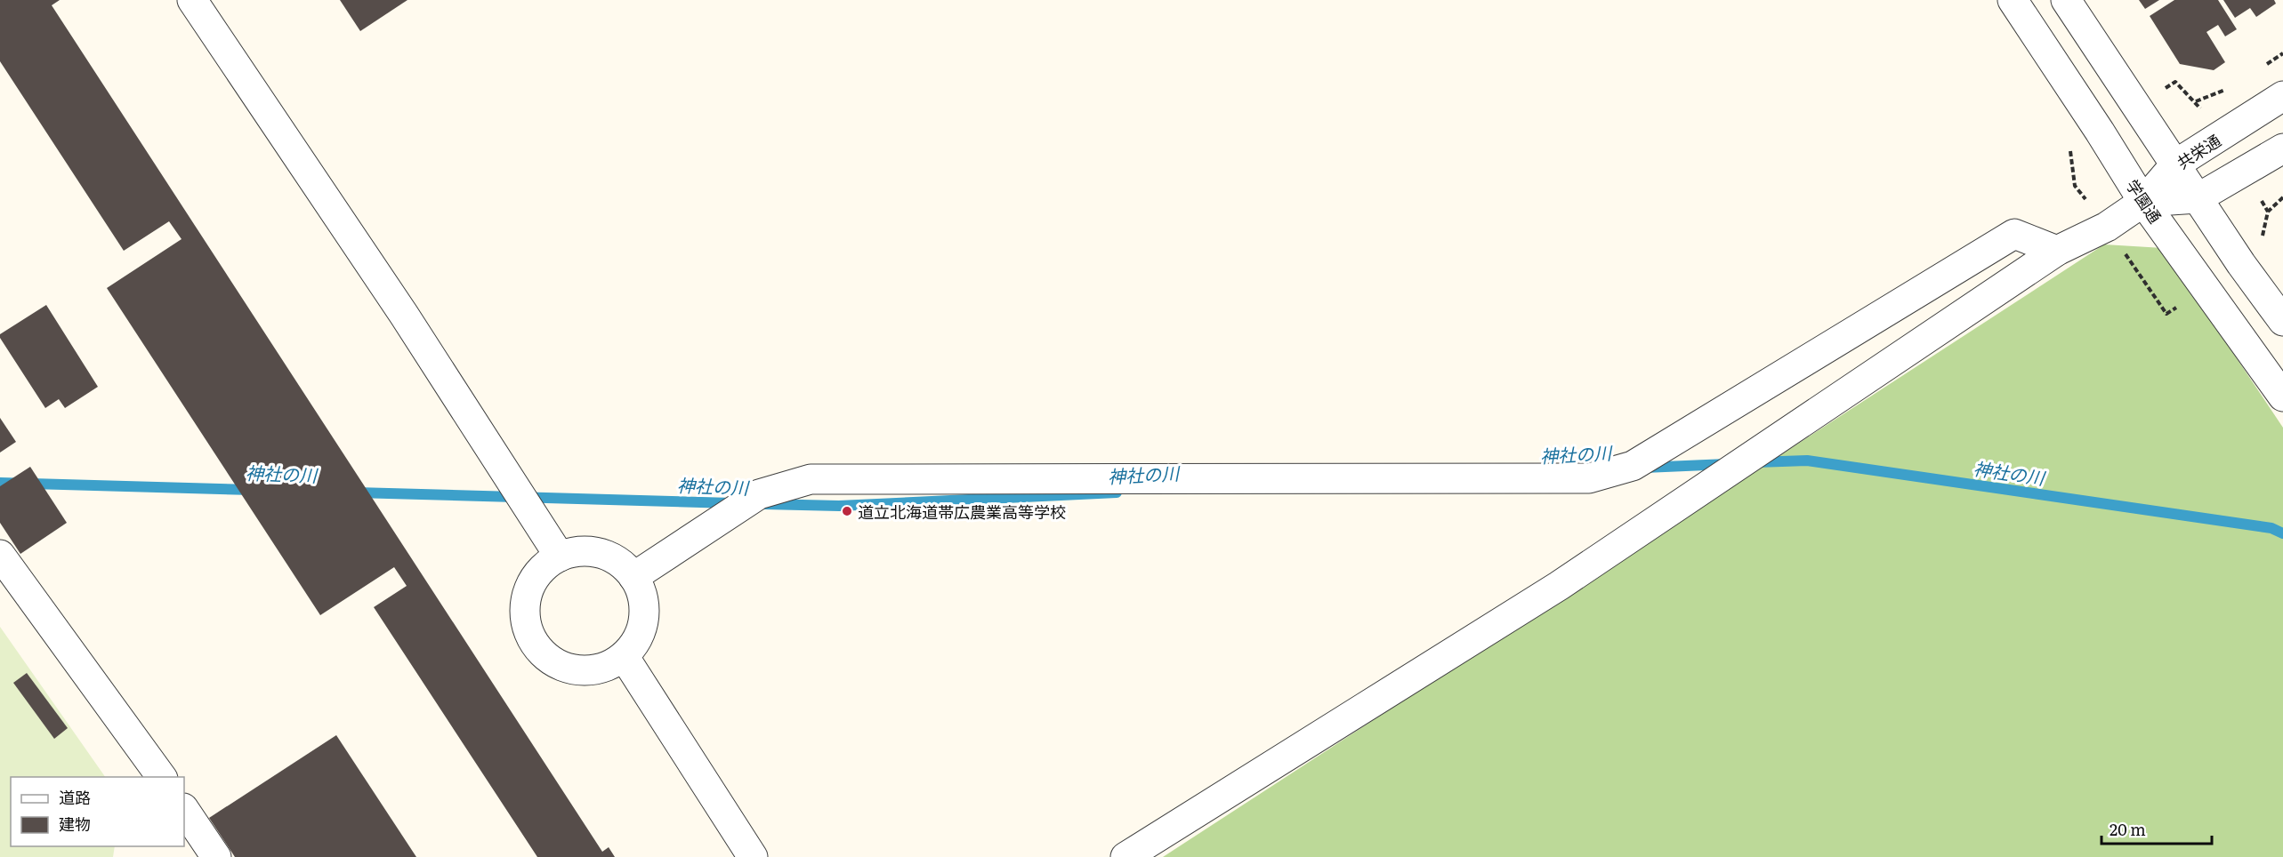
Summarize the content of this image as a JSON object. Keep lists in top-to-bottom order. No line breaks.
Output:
{"streets":{"street":["共栄通","学園通"]},"crossings":[["共栄通","学園通"]],"water":["神社の川"],"places":["道立北海道帯広農業高等学校"],"legend":["道路","建物"],"scale_bar":"20 m"}
